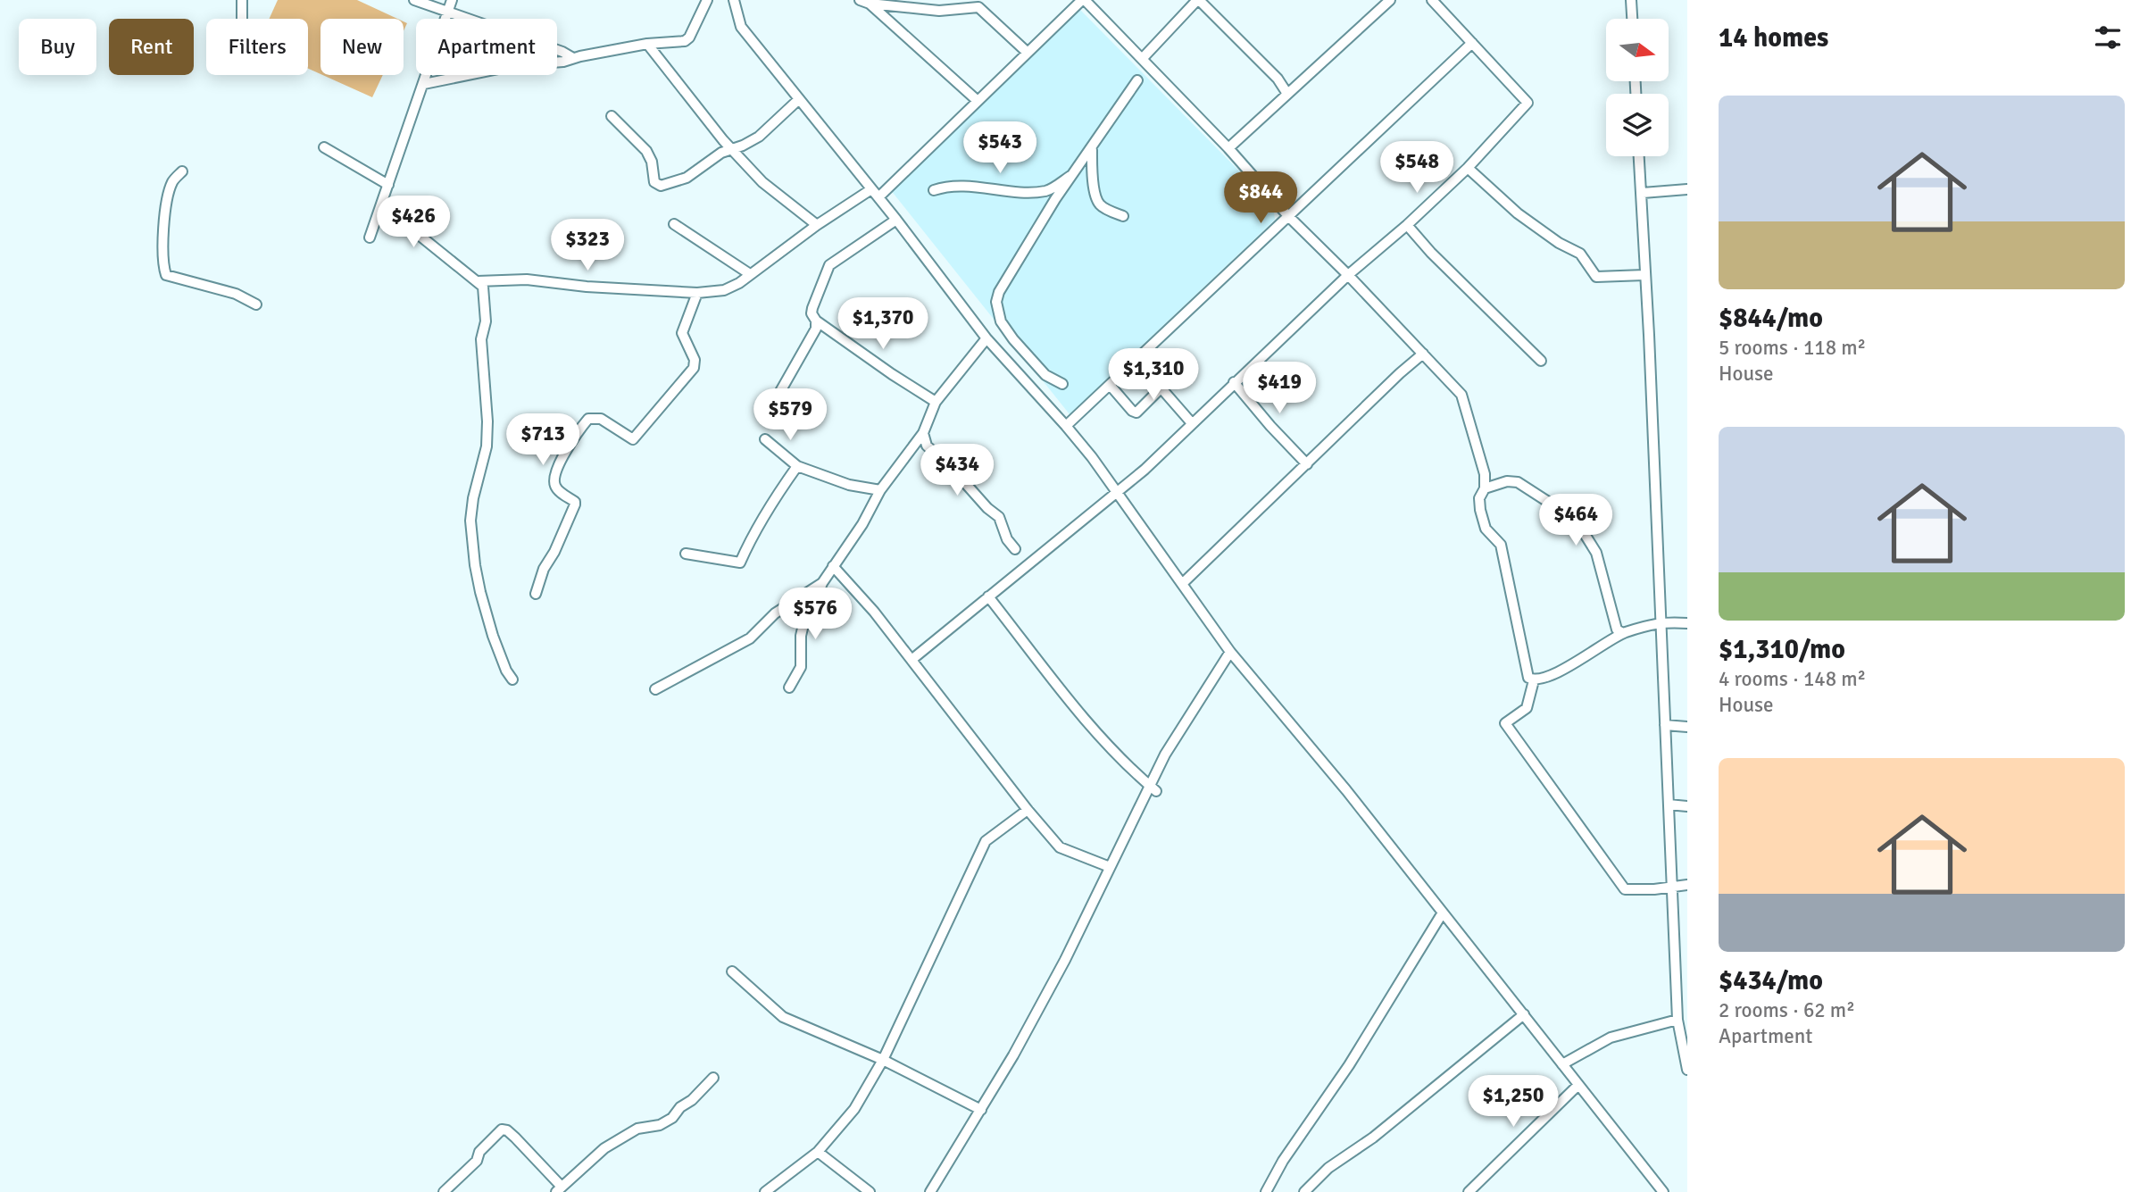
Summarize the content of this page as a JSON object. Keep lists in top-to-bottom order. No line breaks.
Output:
{"north":"right","page":{"heading":"14 homes","chip":["Buy","Rent","Filters","New","Apartment"],"list":[{"name":"$844/mo","note":"5 rooms · 118 m² · House"},{"name":"$1,310/mo","note":"4 rooms · 148 m² · House"},{"name":"$434/mo","note":"2 rooms · 62 m² · Apartment"}],"price":["$543","$548","$844","$426","$323","$1,370","$1,310","$419","$579","$713","$434","$464","$576","$1,250"]}}
